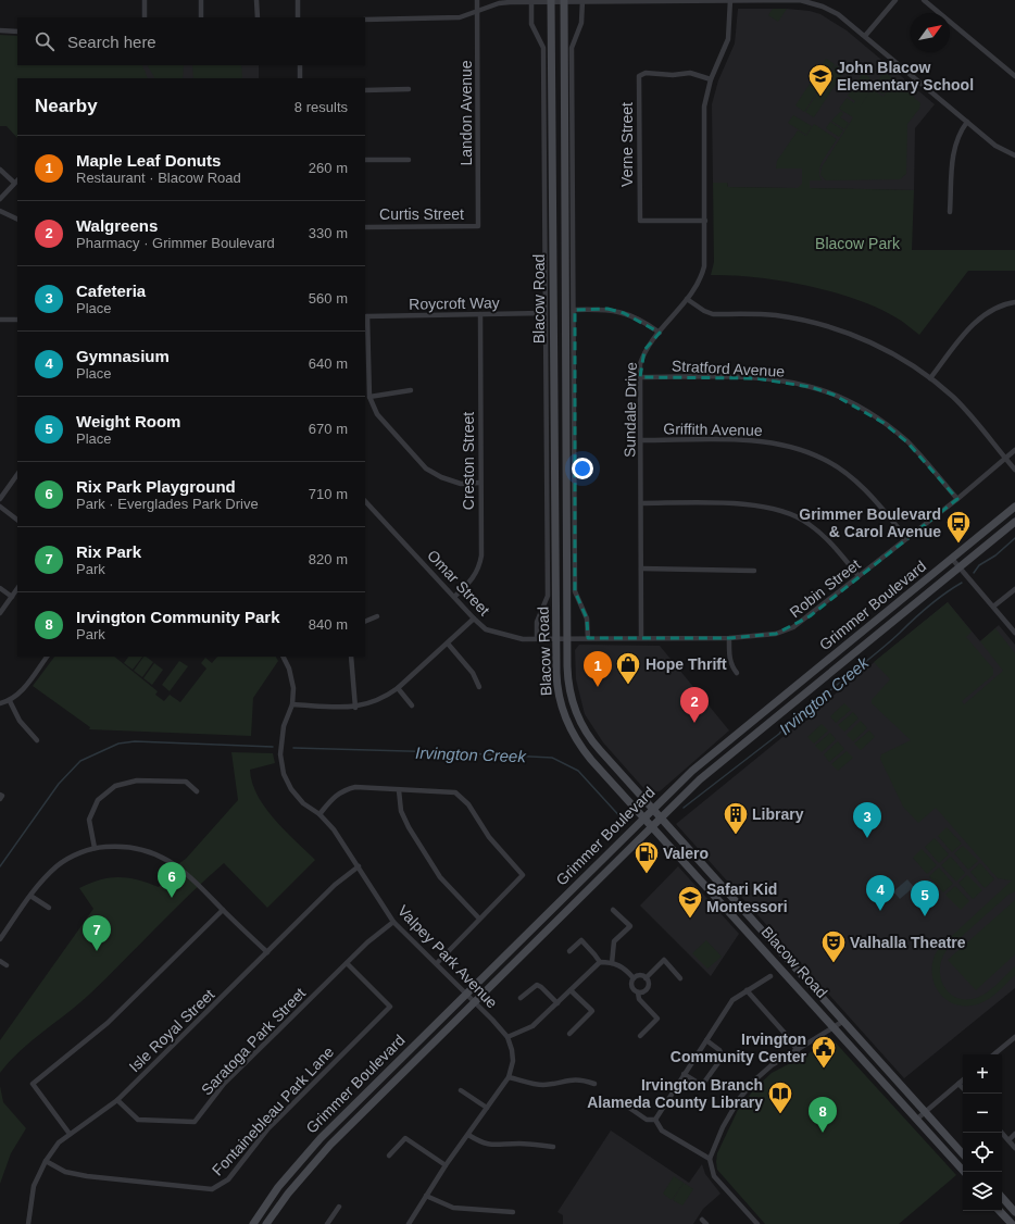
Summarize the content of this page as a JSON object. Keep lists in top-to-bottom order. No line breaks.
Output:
{"streets":{"main road":["Blacow Road","Grimmer Boulevard"],"street":["Landon Avenue","Verne Street","Curtis Street","Roycroft Way","Stratford Avenue","Sundale Drive","Griffith Avenue","Creston Street","Omar Street","Robin Street","Valpey Park Avenue","Isle Royal Street","Saratoga Park Street","Fontainebleau Park Lane"]},"crossings":[["Landon Avenue","Curtis Street"],["Verne Street","Sundale Drive"],["Blacow Road","Roycroft Way"],["Blacow Road","Omar Street"],["Blacow Road","Robin Street"],["Blacow Road","Grimmer Boulevard"],["Roycroft Way","Creston Street"],["Stratford Avenue","Sundale Drive"],["Stratford Avenue","Robin Street"],["Sundale Drive","Griffith Avenue"],["Sundale Drive","Robin Street"],["Griffith Avenue","Robin Street"],["Creston Street","Omar Street"],["Omar Street","Robin Street"],["Grimmer Boulevard","Valpey Park Avenue"],["Valpey Park Avenue","Isle Royal Street"],["Valpey Park Avenue","Saratoga Park Street"],["Isle Royal Street","Saratoga Park Street"],["Isle Royal Street","Fontainebleau Park Lane"],["Saratoga Park Street","Fontainebleau Park Lane"]],"water":["Irvington Creek"],"parks":["Blacow Park"],"places":{"school or university":["John Blacow Elementary School","Safari Kid Montessori"],"bus stop":["Grimmer Boulevard & Carol Avenue"],"shop":["Hope Thrift"],"building":["Library"],"fuel station":["Valero"],"theatre":["Valhalla Theatre"],"public building":["Irvington Community Center"],"library":["Irvington Branch Alameda County Library"]},"north":"top right","page":{"search":"Search here","heading":["Nearby","8 results"],"list":[{"mark":"1","name":"Maple Leaf Donuts","note":"Restaurant · Blacow Road","value":"260 m"},{"mark":"2","name":"Walgreens","note":"Pharmacy · Grimmer Boulevard","value":"330 m"},{"mark":"3","name":"Cafeteria","note":"Place","value":"560 m"},{"mark":"4","name":"Gymnasium","note":"Place","value":"640 m"},{"mark":"5","name":"Weight Room","note":"Place","value":"670 m"},{"mark":"6","name":"Rix Park Playground","note":"Park · Everglades Park Drive","value":"710 m"},{"mark":"7","name":"Rix Park","note":"Park","value":"820 m"},{"mark":"8","name":"Irvington Community Park","note":"Park","value":"840 m"}],"pins":["1","2","3","6","4","5","7","8"],"map_buttons":["+","−"]}}
